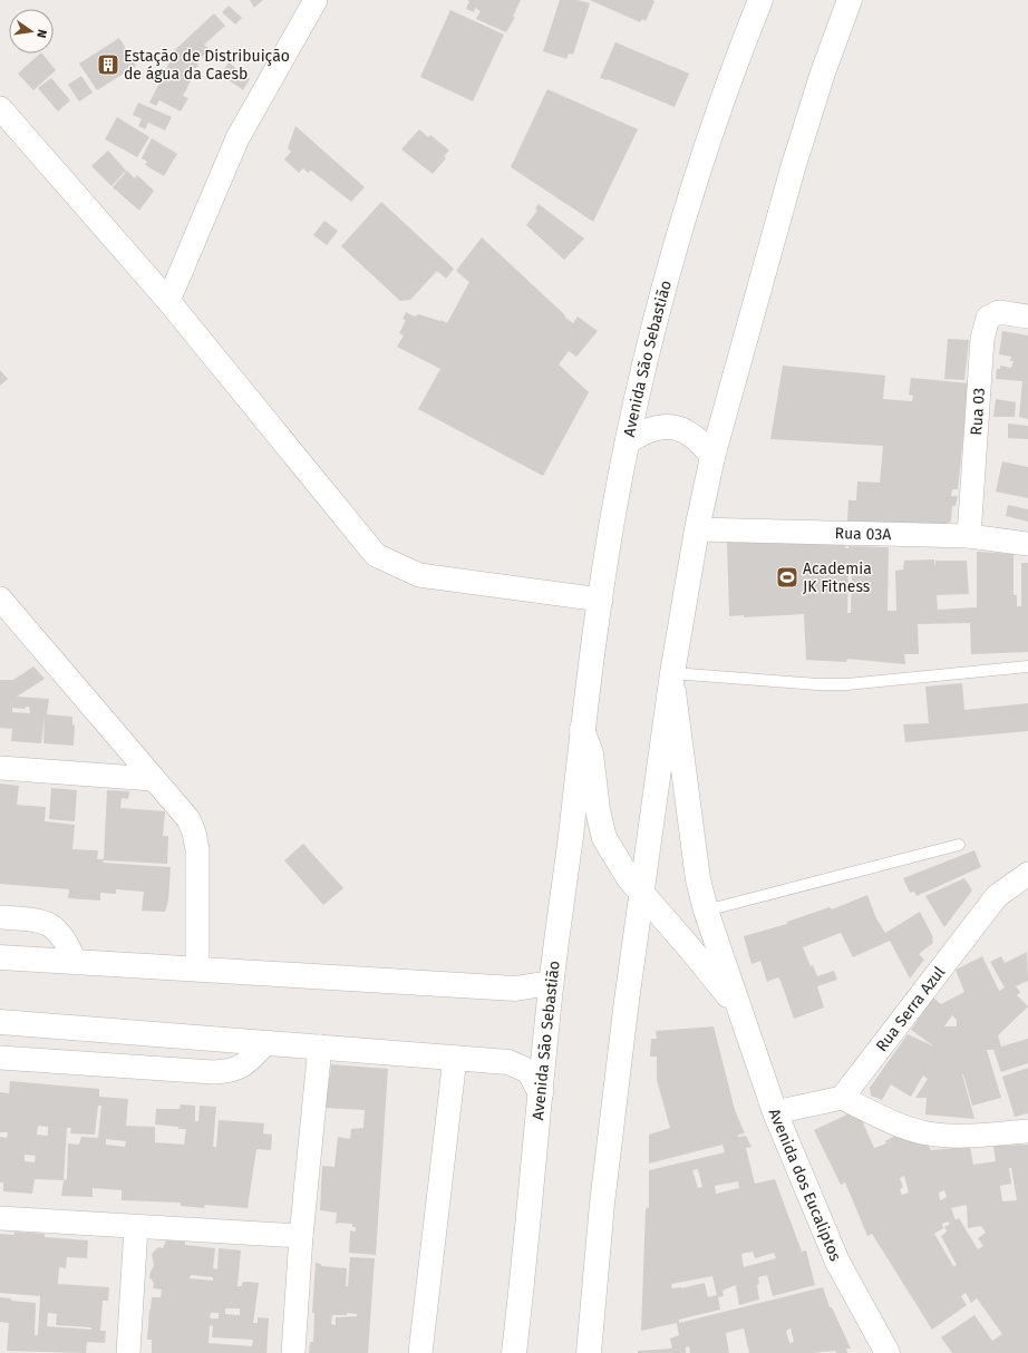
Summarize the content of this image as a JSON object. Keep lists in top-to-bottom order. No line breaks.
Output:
{"streets":{"main road":["Avenida São Sebastião","Avenida dos Eucaliptos"],"street":["Rua 03","Rua 03A","Rua Serra Azul"]},"crossings":[["Avenida São Sebastião","Avenida dos Eucaliptos"],["Rua 03","Rua 03A"]],"places":{"building":["Estação de Distribuição de água da Caesb"],"sports":["Academia JK Fitness"]},"north":"right"}
